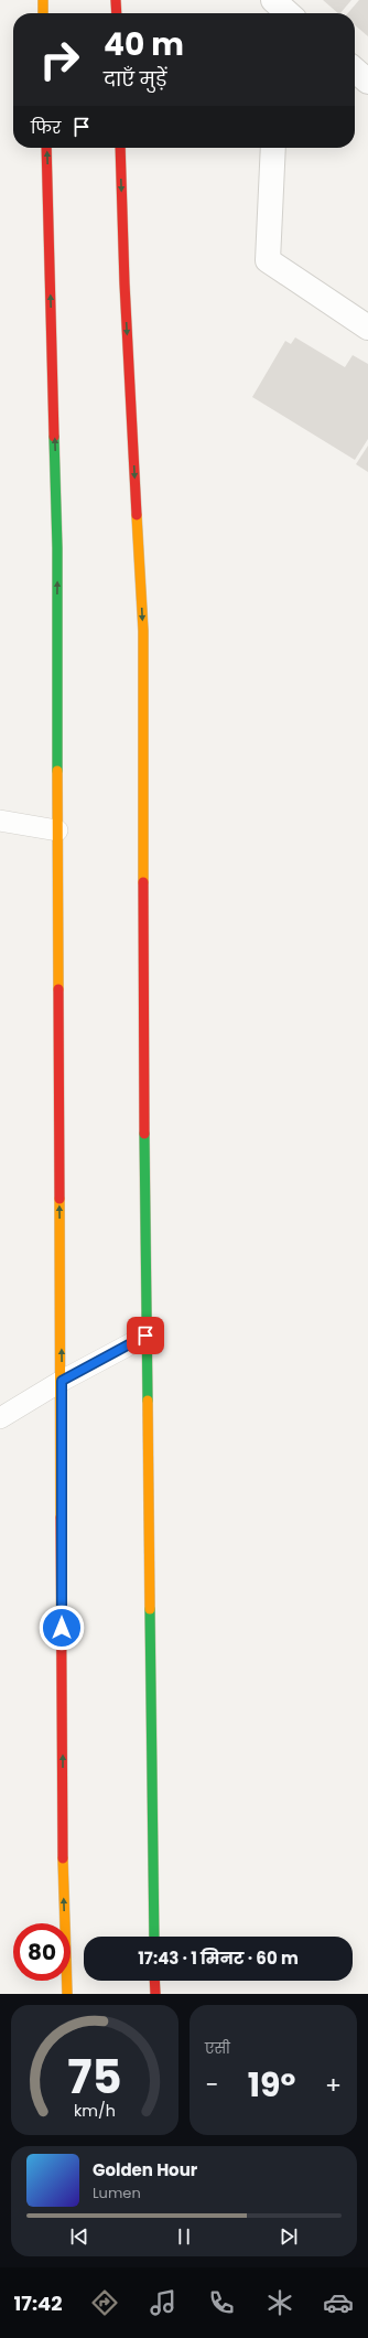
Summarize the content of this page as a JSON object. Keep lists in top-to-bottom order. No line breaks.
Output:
{"page":{"turn":["40 m","दाएँ मुड़ें"],"then":"फिर","limit":"80","trip":"17:43 · 1 मिनट · 60 m","tile":"एसी","heat":["−","19°","+"],"song":["Golden Hour","Lumen"],"tabs":"17:42","gauge":["75","km/h"]}}
